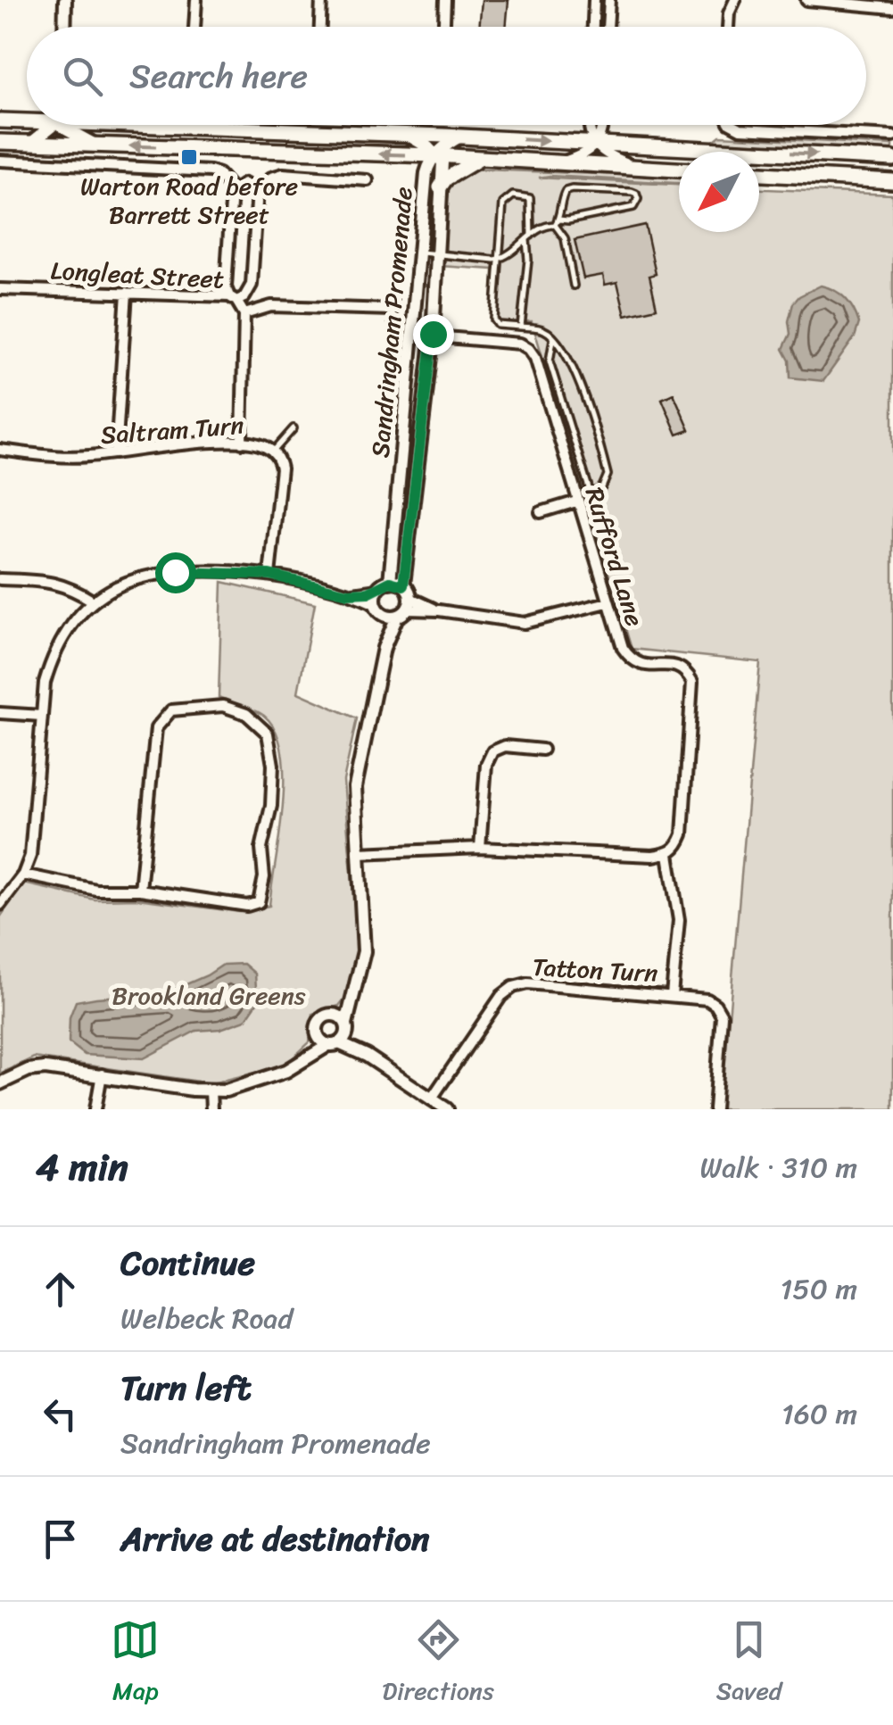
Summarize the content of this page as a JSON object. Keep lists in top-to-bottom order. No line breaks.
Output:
{"streets":{"street":["Longleat Street","Sandringham Promenade","Saltram Turn","Rufford Lane","Tatton Turn"]},"crossings":[["Longleat Street","Saltram Turn"],["Sandringham Promenade","Rufford Lane"],["Rufford Lane","Tatton Turn"]],"parks":["Brookland Greens"],"places":{"transit":["Warton Road before Barrett Street"]},"north":"bottom left","page":{"search":"Search here","heading":["4 min","Walk · 310 m"],"list":[["Continue","Welbeck Road","150 m"],["Turn left","Sandringham Promenade","160 m"],"Arrive at destination"],"nav":["Map","Directions","Saved"]}}
